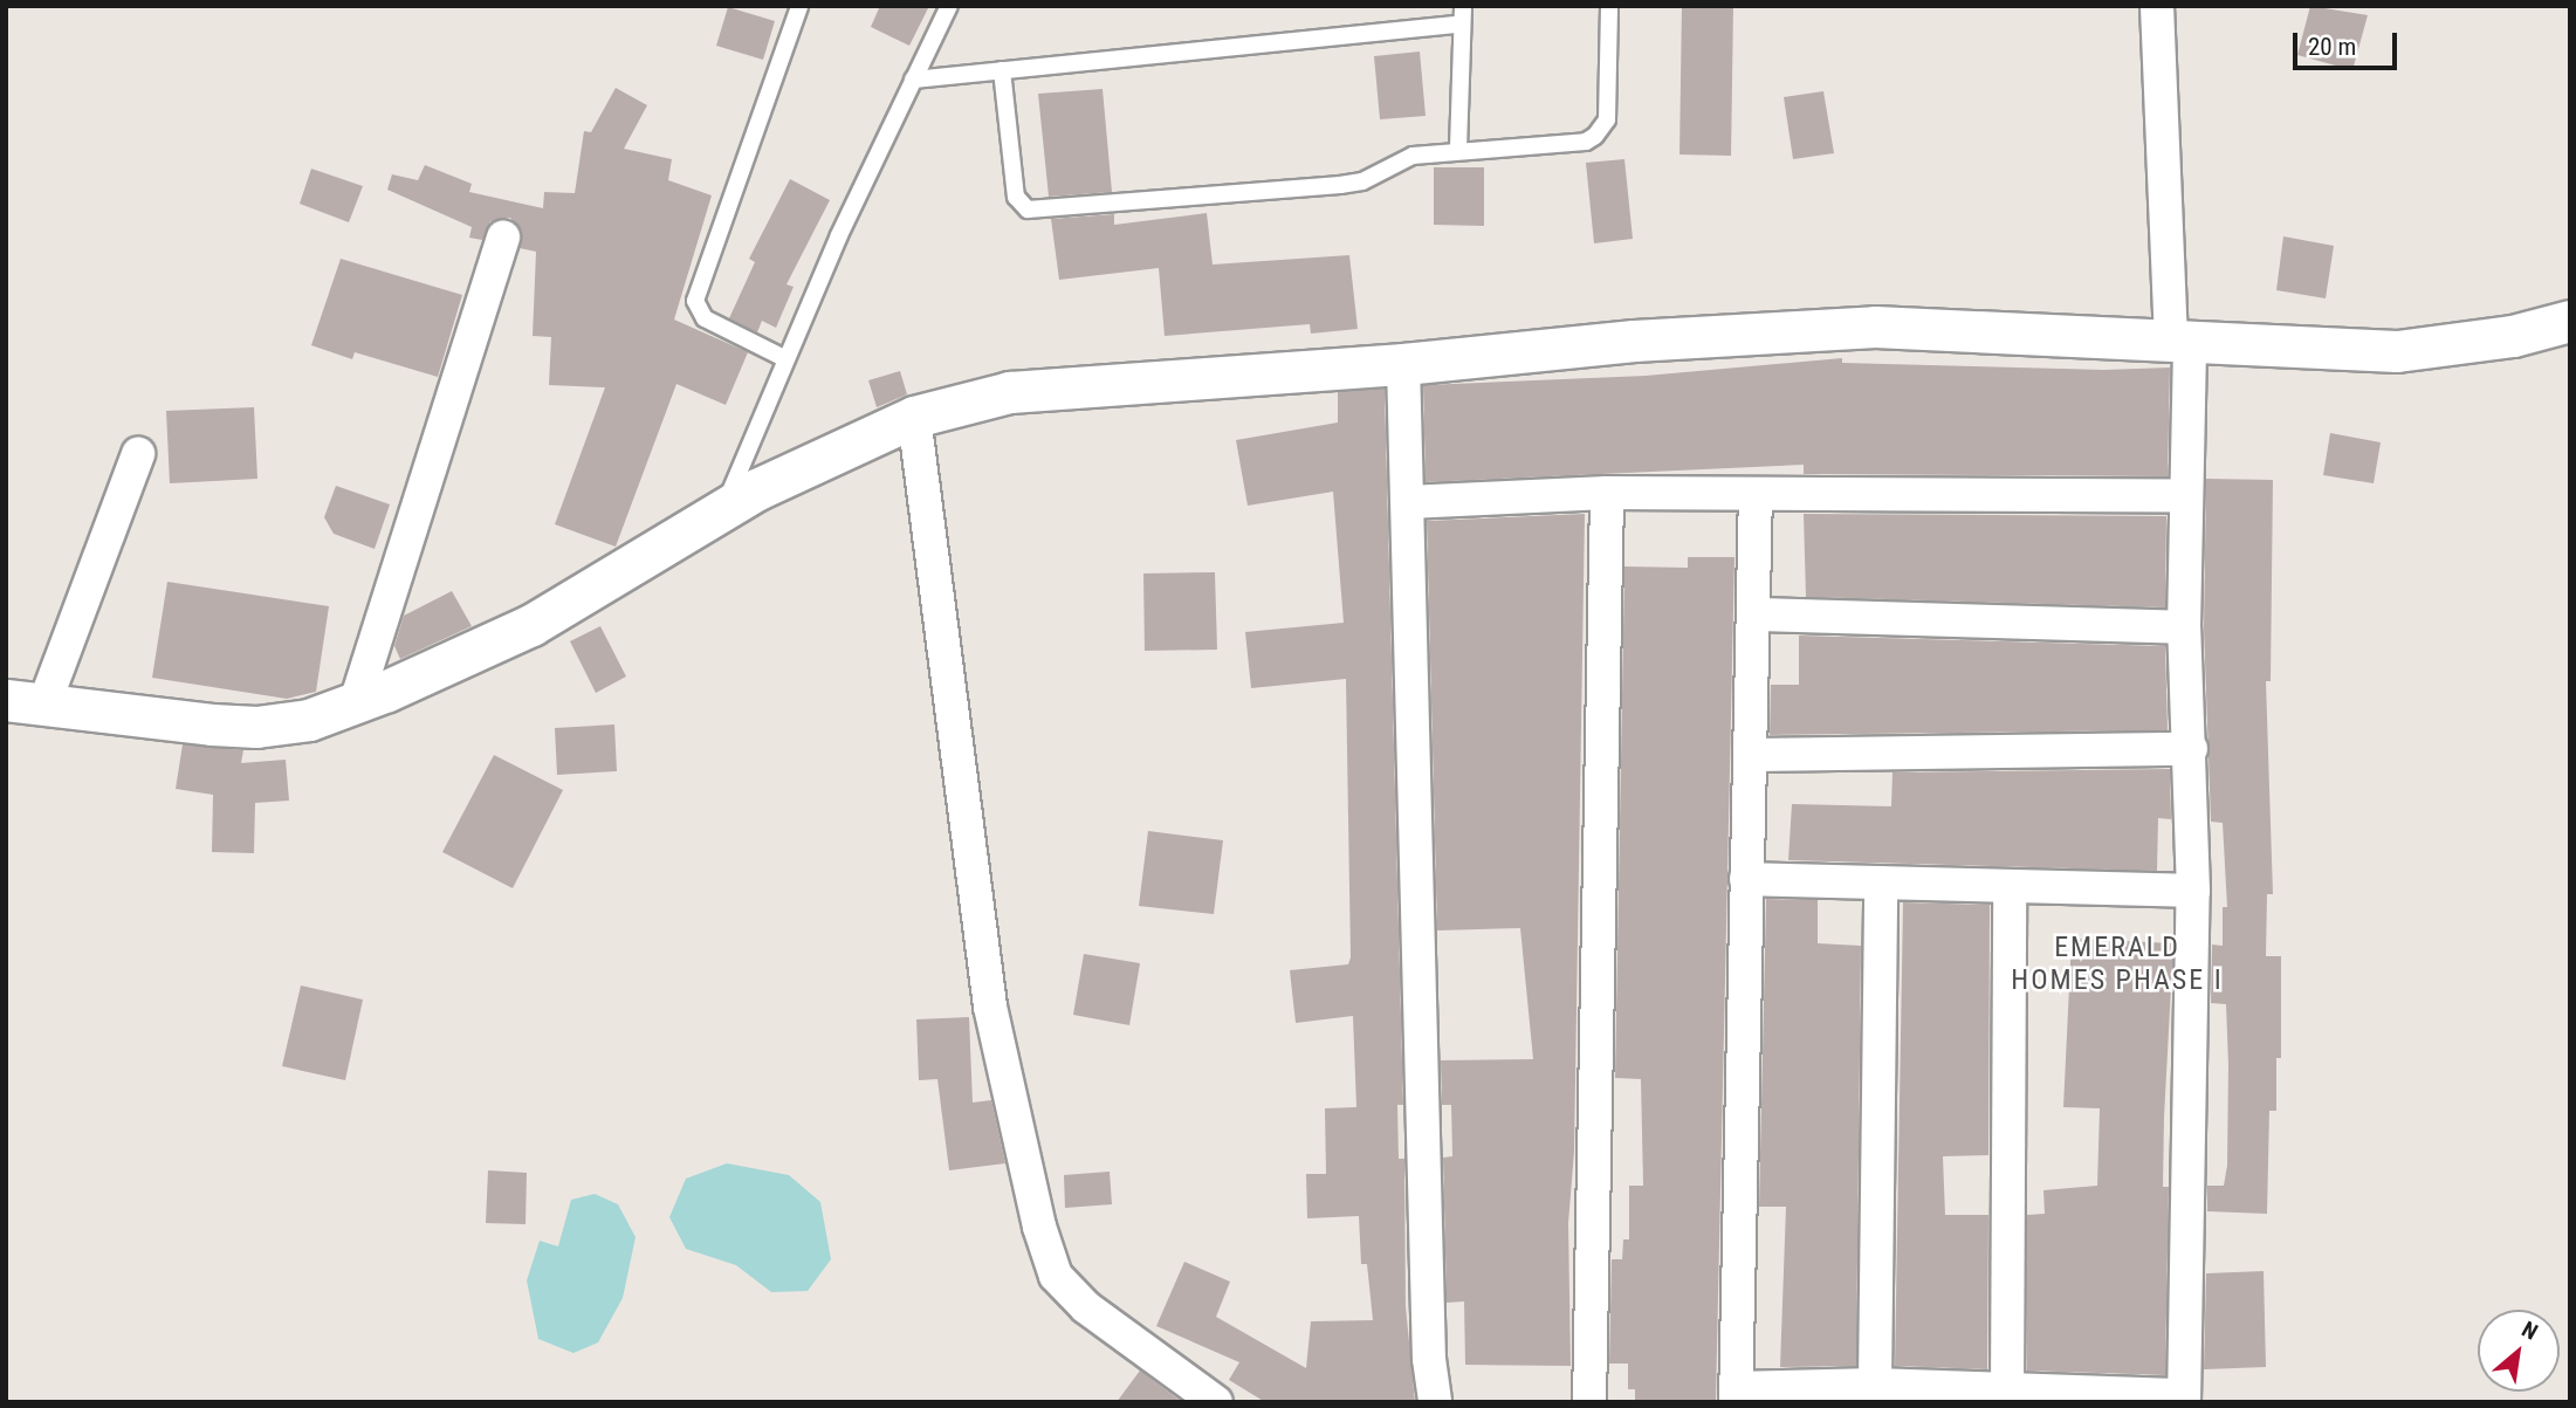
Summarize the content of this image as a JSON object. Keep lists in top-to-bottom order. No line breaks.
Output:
{"districts":["EMERALD HOMES PHASE I"],"scale_bar":"20 m","north":"top right"}
